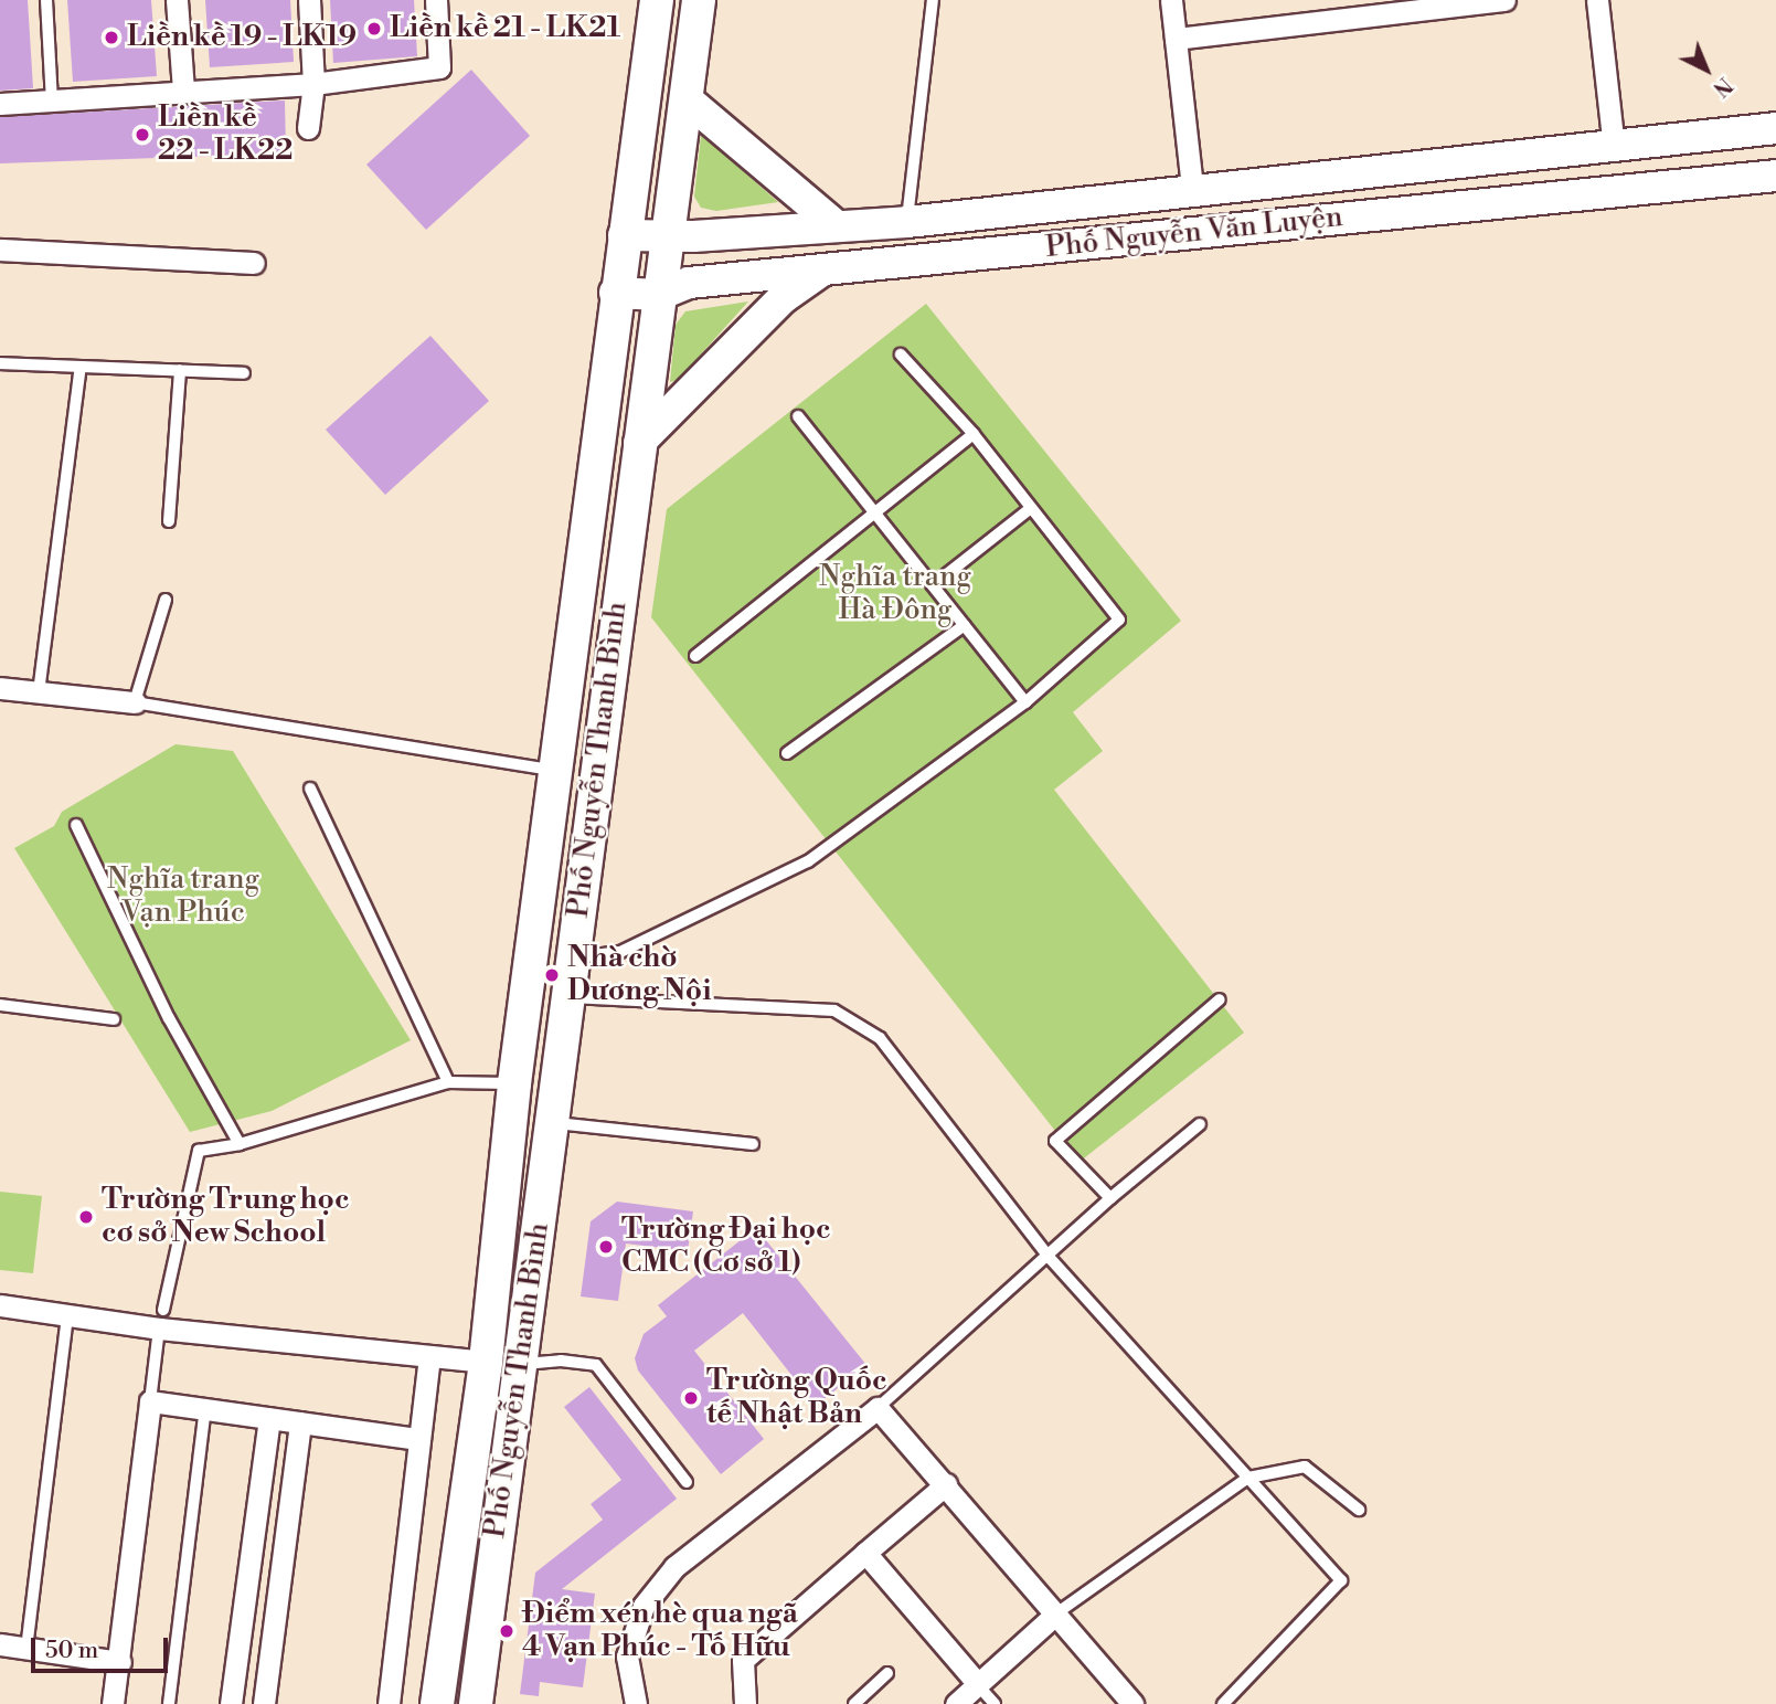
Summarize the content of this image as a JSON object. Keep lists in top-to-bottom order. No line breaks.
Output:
{"streets":{"main road":["Phố Nguyễn Văn Luyện","Phố Nguyễn Thanh Bình"]},"crossings":[["Phố Nguyễn Văn Luyện","Phố Nguyễn Thanh Bình"]],"parks":["Nghĩa trang Hà Đông","Nghĩa trang Vạn Phúc"],"places":["Liền kề 21 - LK21","Liền kề 19 - LK19","Liền kề 22 - LK22","Nhà chờ Dương Nội","Trường Trung học cơ sở New School","Trường Đại học CMC (Cơ sở 1)","Trường Quốc tế Nhật Bản","Điểm xén hè qua ngã 4 Vạn Phúc - Tố Hữu"],"scale_bar":"50 m","north":"bottom right"}
